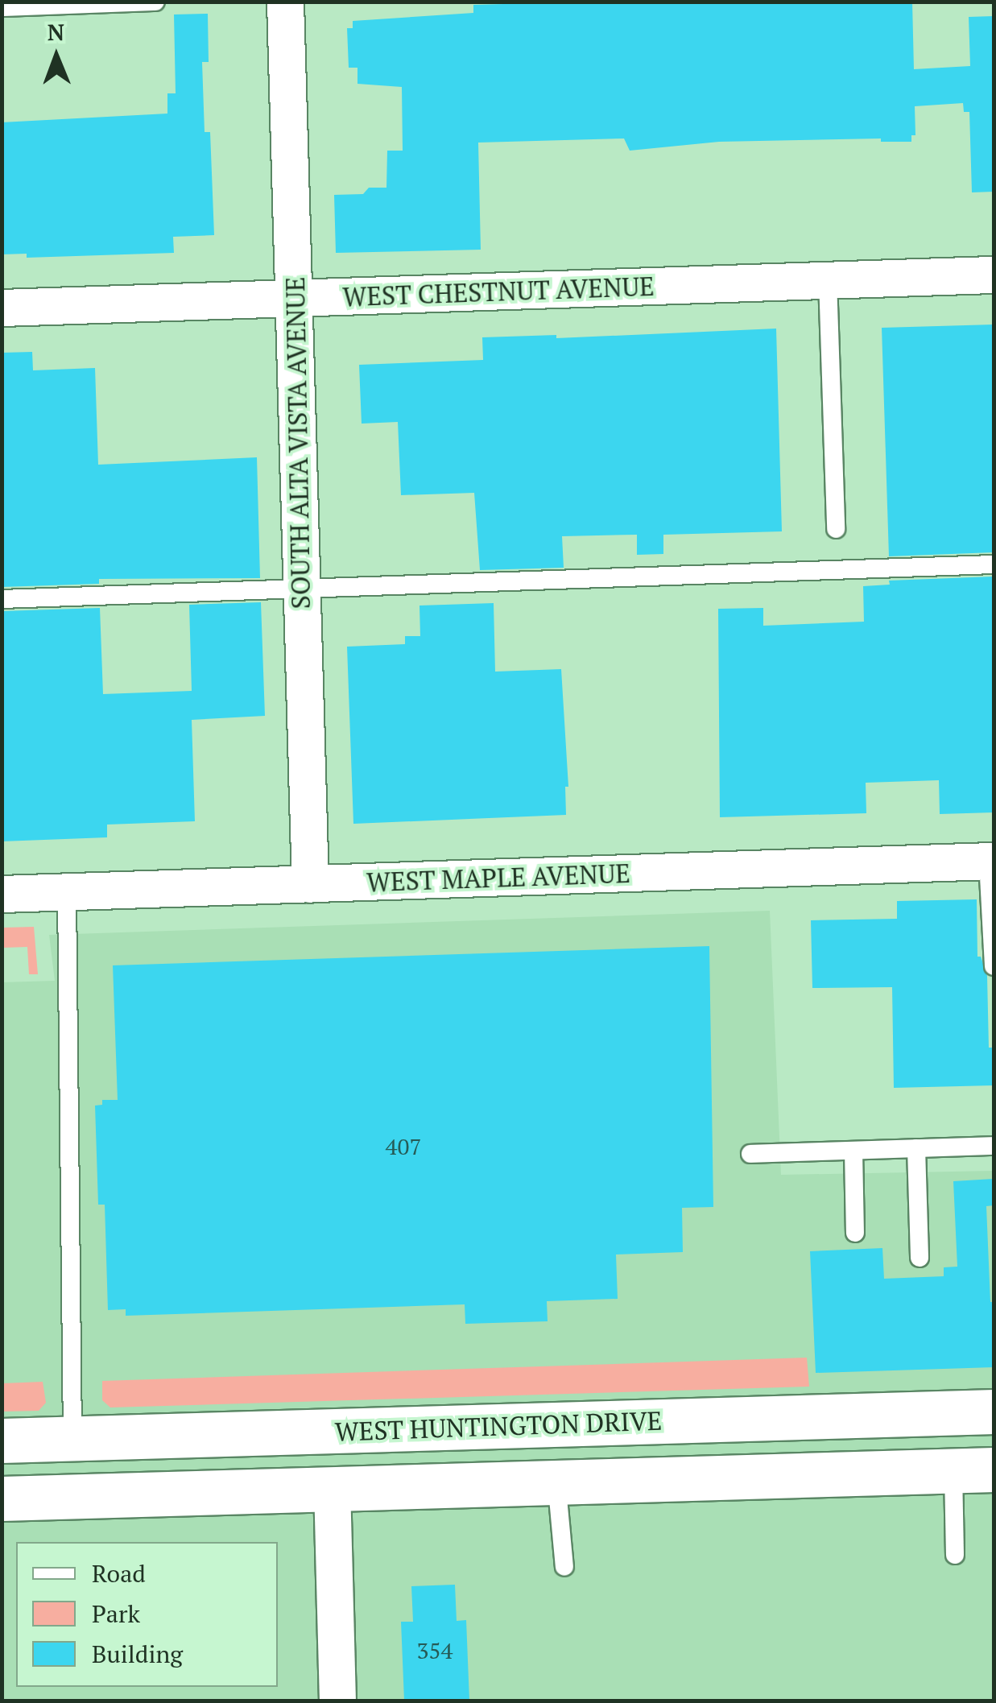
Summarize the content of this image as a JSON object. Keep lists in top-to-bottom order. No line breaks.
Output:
{"streets":{"main road":["WEST HUNTINGTON DRIVE"],"street":["WEST CHESTNUT AVENUE","SOUTH ALTA VISTA AVENUE","WEST MAPLE AVENUE"]},"crossings":[["WEST CHESTNUT AVENUE","SOUTH ALTA VISTA AVENUE"],["SOUTH ALTA VISTA AVENUE","WEST MAPLE AVENUE"]],"house_numbers":["407","354"],"legend":["Road","Park","Building"],"north":"top"}
